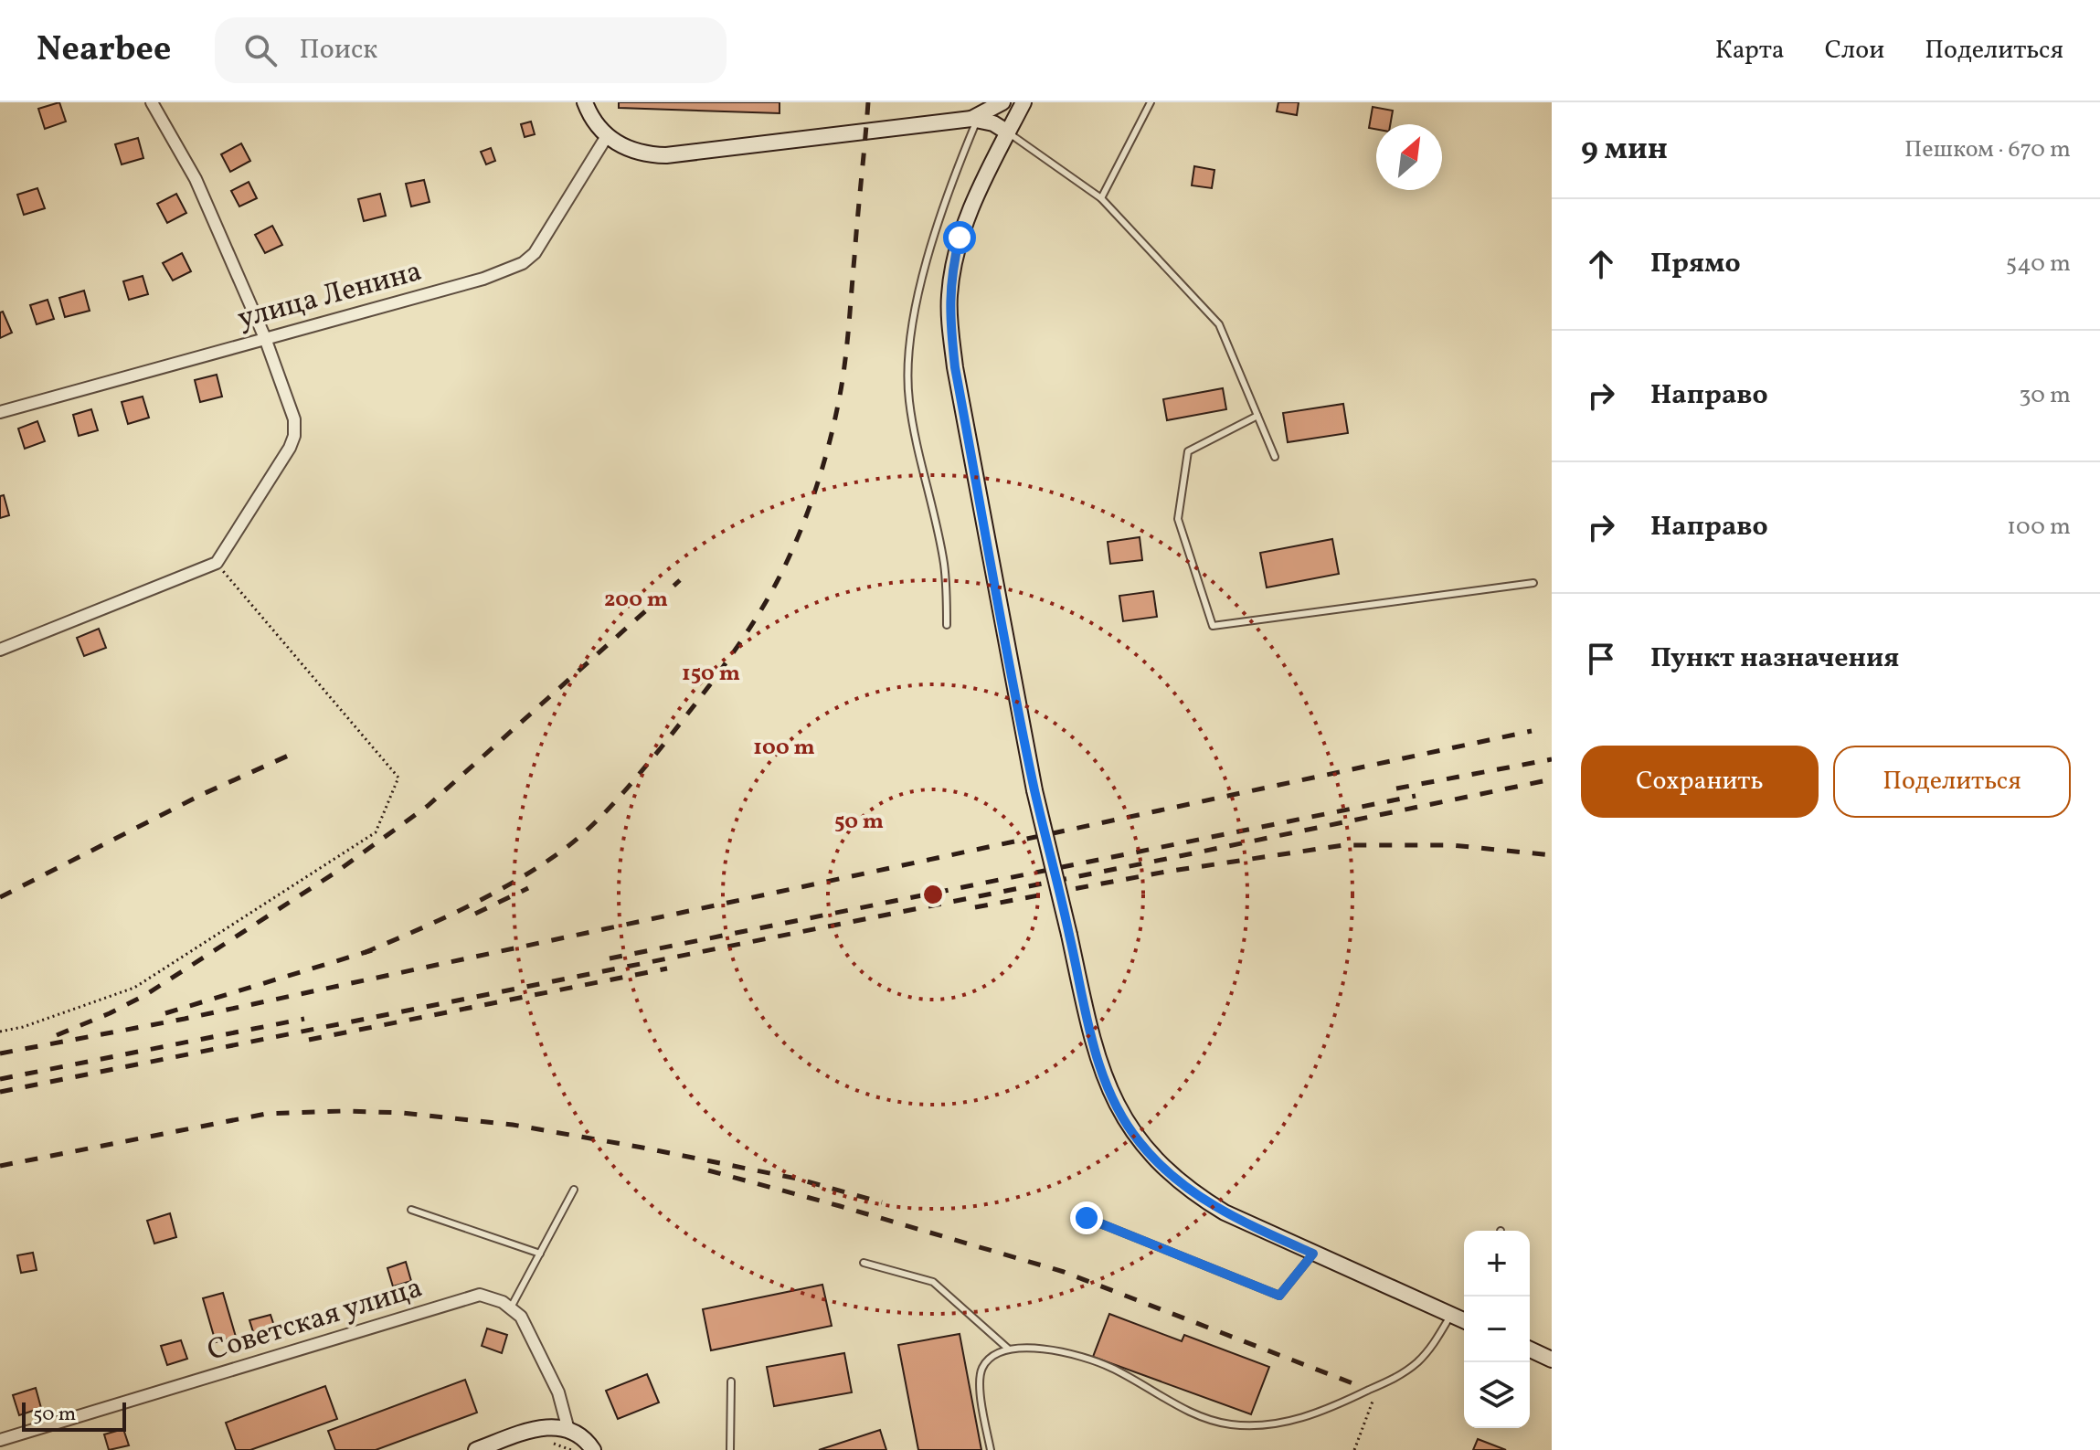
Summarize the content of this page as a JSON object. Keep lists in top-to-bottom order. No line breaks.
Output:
{"streets":{"street":["улица Ленина","Советская улица"]},"scale_bar":"50 m","north":"top right","page":{"header":"Nearbee","search":"Поиск","nav":["Карта","Слои","Поделиться"],"heading":["9 мин","Пешком · 670 m"],"list":[["Прямо","540 m"],["Направо","30 m"],["Направо","100 m"],"Пункт назначения"],"buttons":["Сохранить","Поделиться"],"map_buttons":["+","−"],"scale":"50 m"},"rings":["200 m","150 m","100 m","50 m"]}
